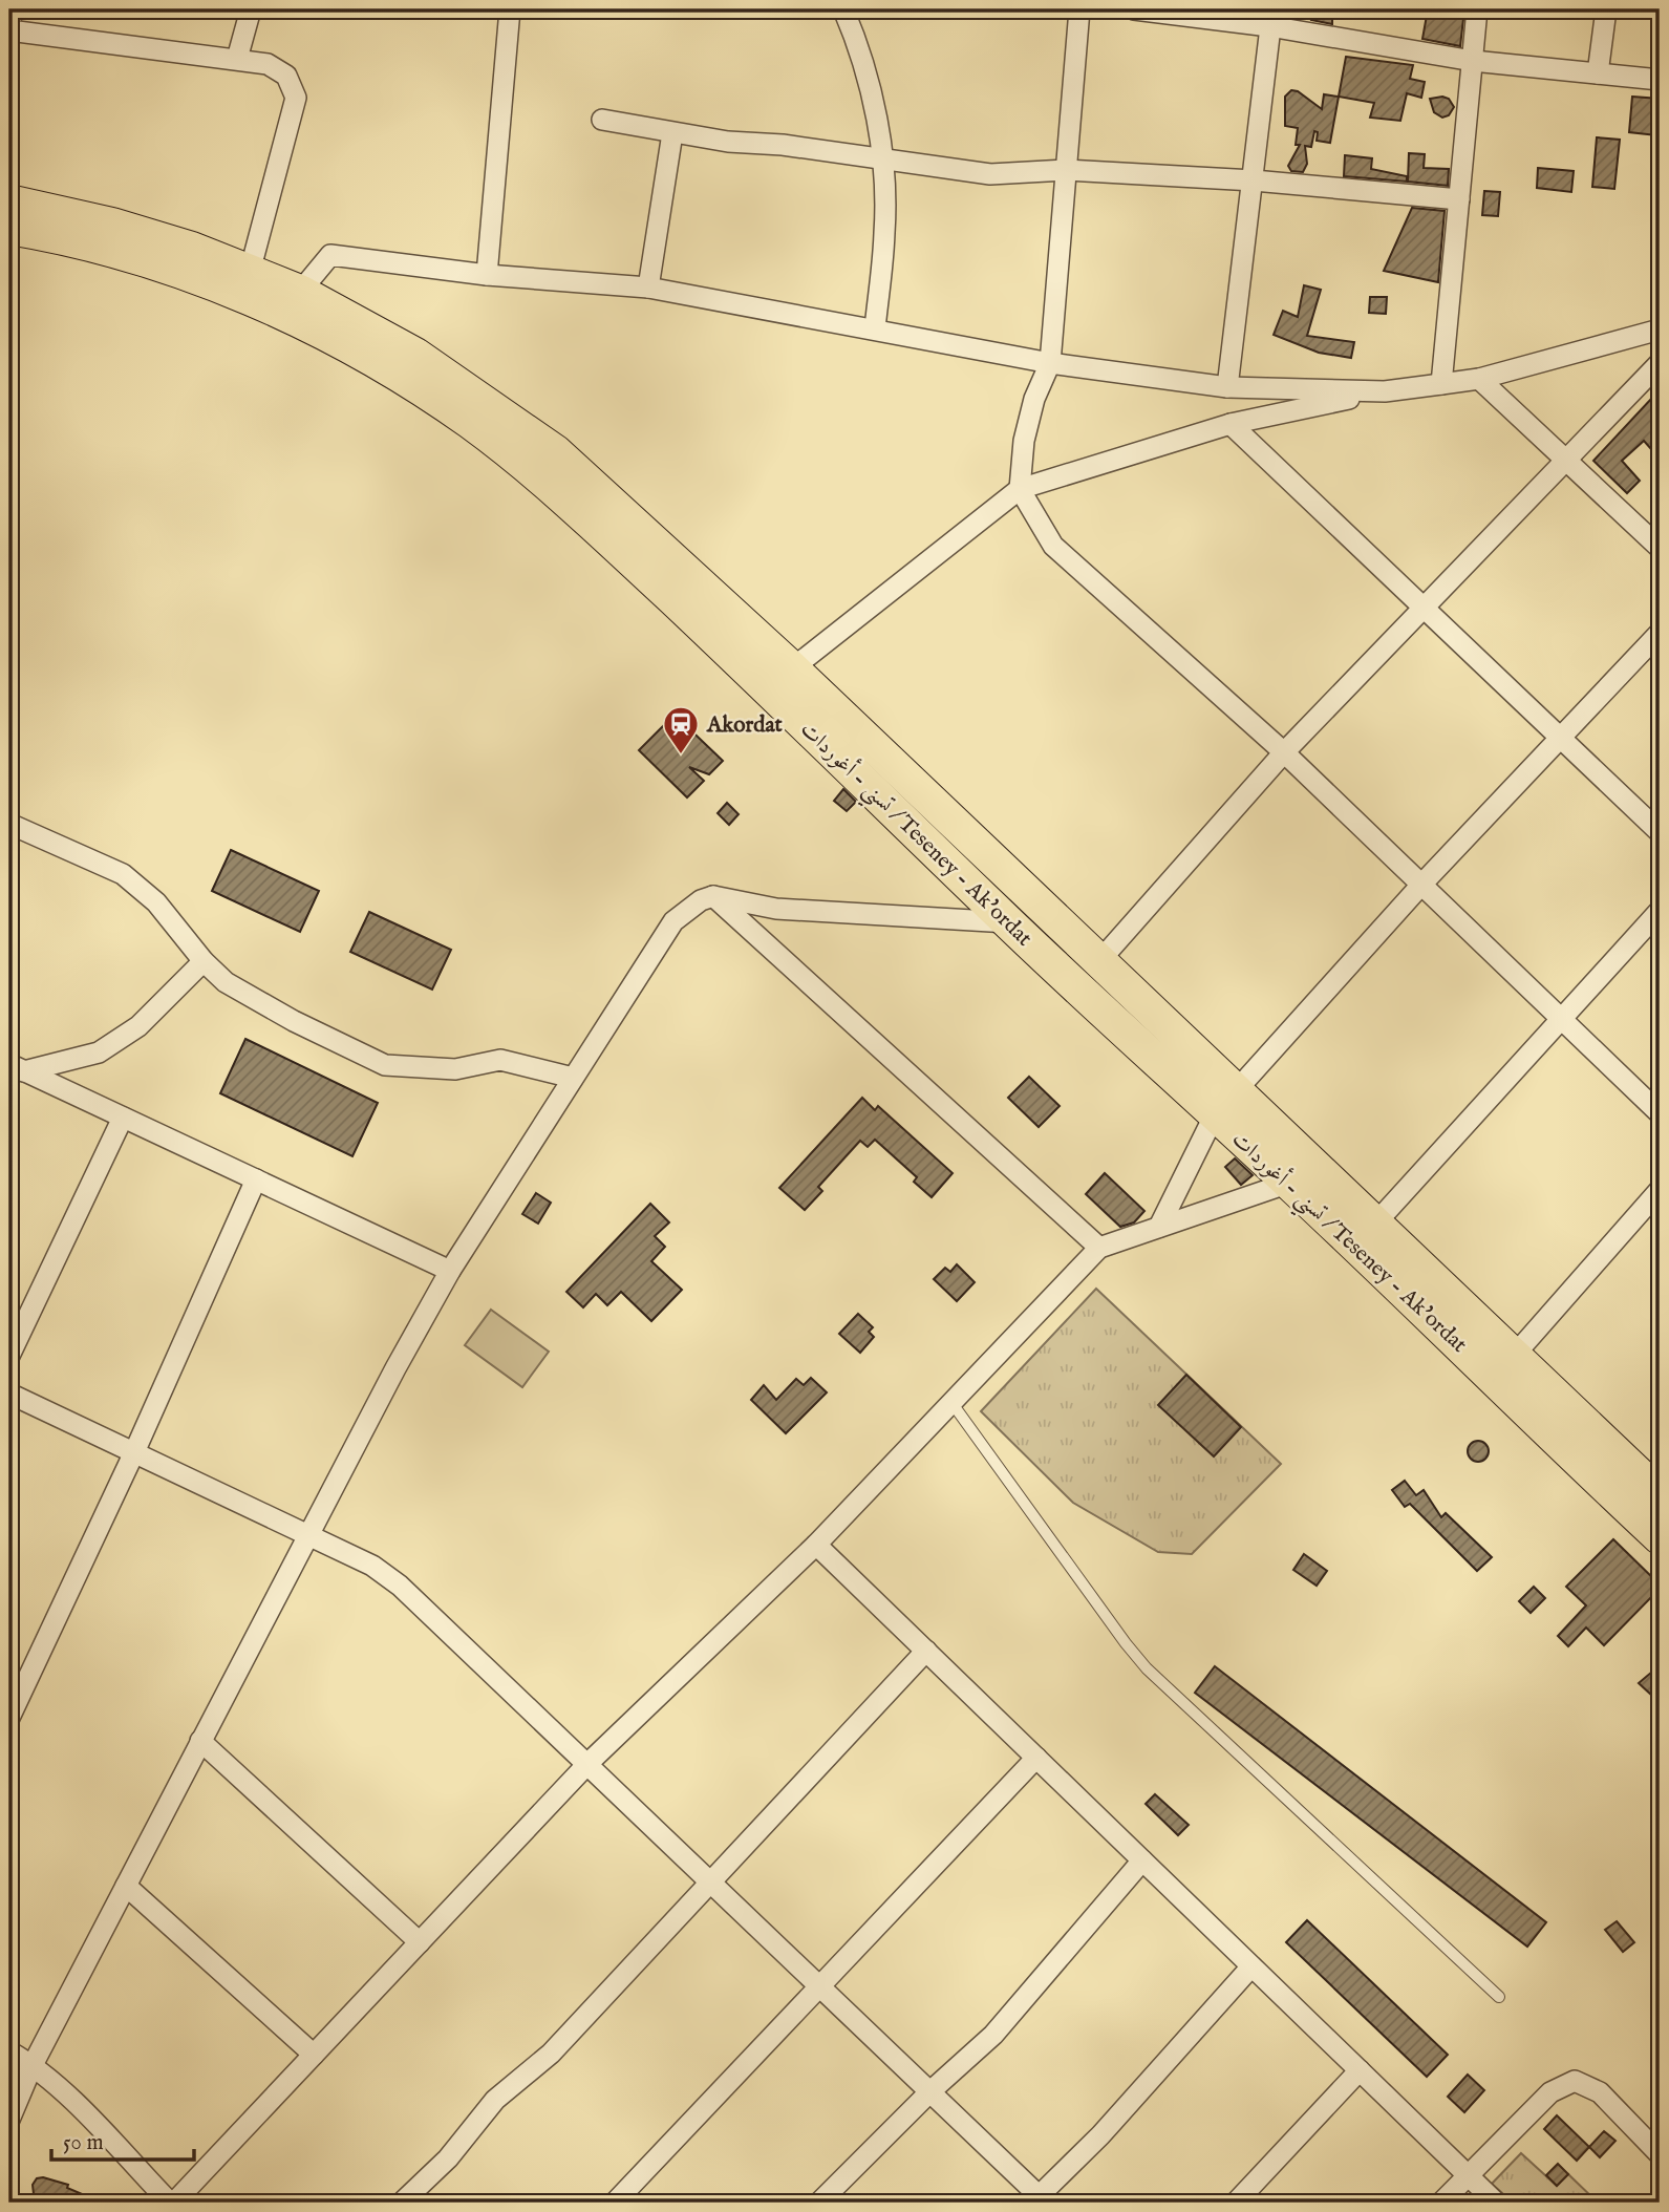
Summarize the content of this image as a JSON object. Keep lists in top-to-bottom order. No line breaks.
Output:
{"streets":{"main road":["تسني - أغوردات / Teseney - Ak'ordat"]},"places":{"station":["Akordat"]},"scale_bar":"50 m"}
